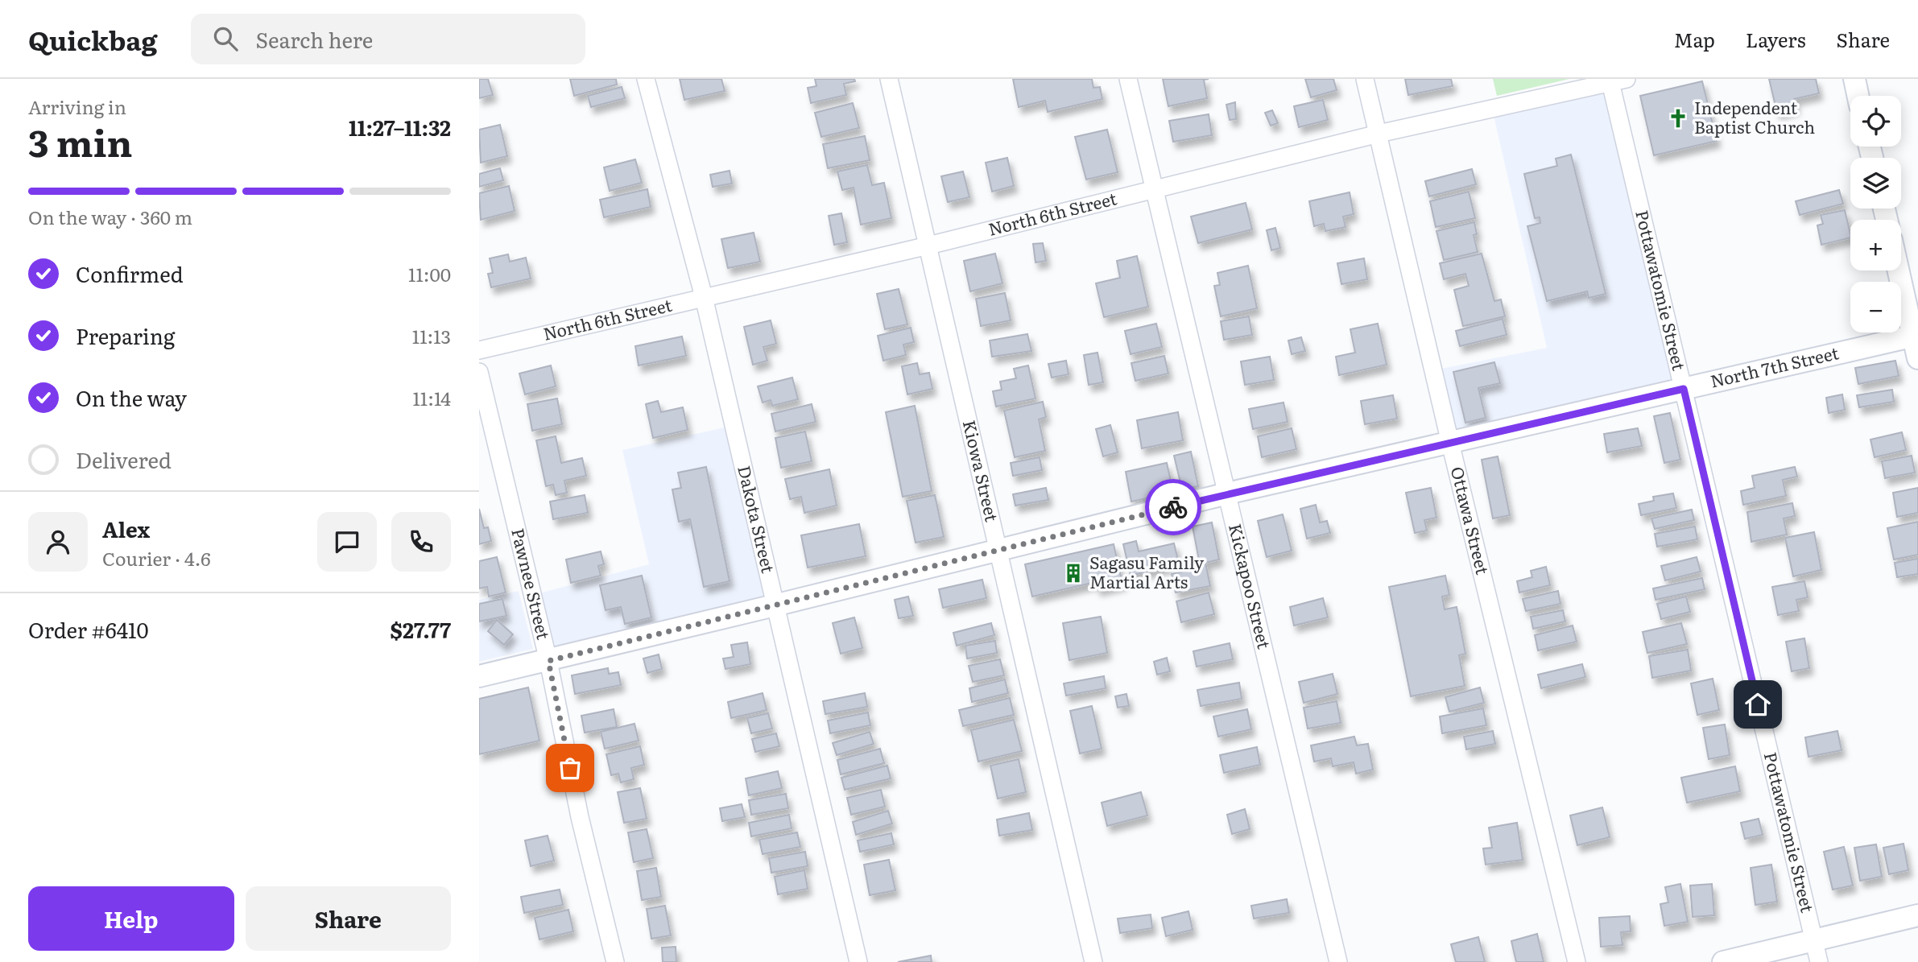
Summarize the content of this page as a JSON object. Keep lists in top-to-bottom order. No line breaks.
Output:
{"streets":{"street":["North 6th Street","Pottawatomie Street","North 7th Street","Kiowa Street","Dakota Street","Ottawa Street","Pawnee Street","Kickapoo Street"]},"crossings":[["North 6th Street","Pottawatomie Street"],["North 6th Street","Kiowa Street"],["North 6th Street","Dakota Street"],["North 6th Street","Ottawa Street"],["North 6th Street","Kickapoo Street"],["Pottawatomie Street","North 7th Street"],["North 7th Street","Kiowa Street"],["North 7th Street","Dakota Street"],["North 7th Street","Ottawa Street"],["North 7th Street","Pawnee Street"],["North 7th Street","Kickapoo Street"]],"places":{"church":["Independent Baptist Church"],"building":["Sagasu Family Martial Arts"]},"page":{"header":"Quickbag","search":"Search here","nav":["Map","Layers","Share"],"heading":["3 min","Arriving in","11:27–11:32"],"panel":["Alex","Courier · 4.6","Order #6410","$27.77"],"map_buttons":["+","−"],"bar":"On the way · 360 m","list":[["Confirmed","11:00"],["Preparing","11:13"],["On the way","11:14"],"Delivered"],"buttons":["Help","Share"]}}
